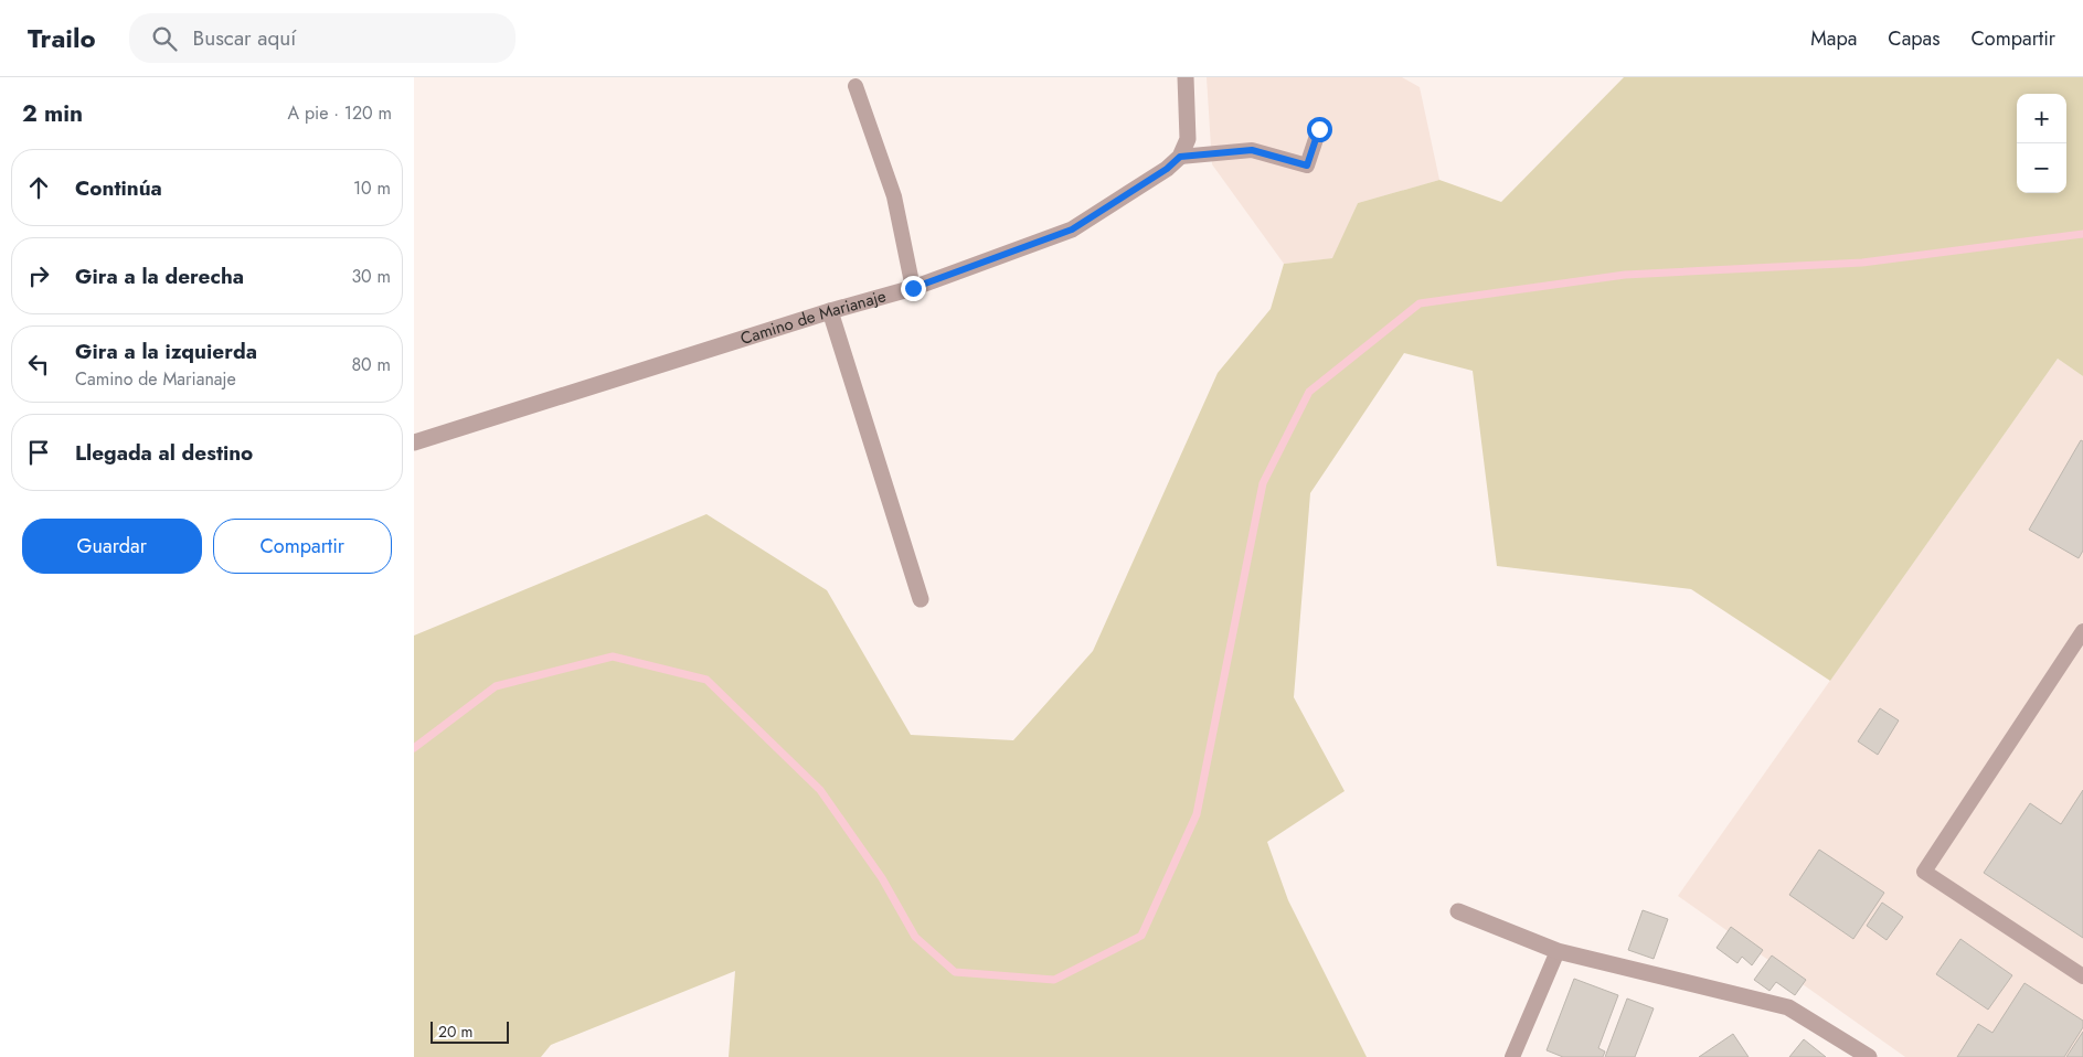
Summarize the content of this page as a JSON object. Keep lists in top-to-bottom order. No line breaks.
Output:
{"streets":{"street":["Camino de Marianaje"]},"scale_bar":"20 m","page":{"header":"Trailo","search":"Buscar aquí","nav":["Mapa","Capas","Compartir"],"heading":["2 min","A pie · 120 m"],"map_buttons":["+","−"],"list":[["Continúa","10 m"],["Gira a la derecha","30 m"],["Gira a la izquierda","Camino de Marianaje","80 m"],"Llegada al destino"],"buttons":["Guardar","Compartir"],"scale":"20 m"}}
